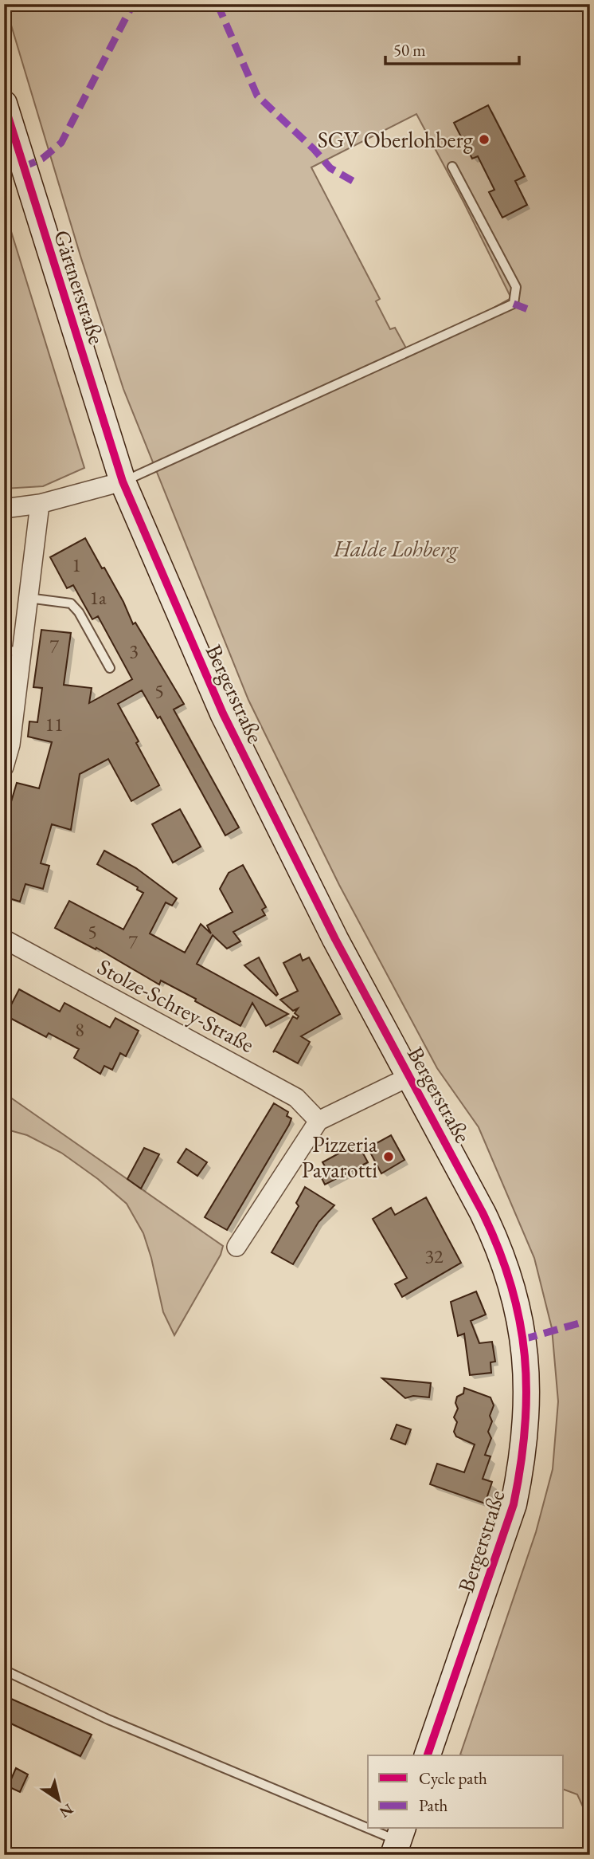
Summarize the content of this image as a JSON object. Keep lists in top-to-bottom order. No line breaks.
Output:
{"streets":{"main road":["Gärtnerstraße","Bergerstraße"],"street":["Stolze-Schrey-Straße"]},"crossings":[["Gärtnerstraße","Bergerstraße"]],"parks":["Halde Lohberg"],"places":["SGV Oberlohberg","Pizzeria Pavarotti"],"house_numbers":["1","1a","7","3","5","11","5","7","8","32"],"legend":["Cycle path","Path"],"scale_bar":"50 m","north":"bottom right"}
